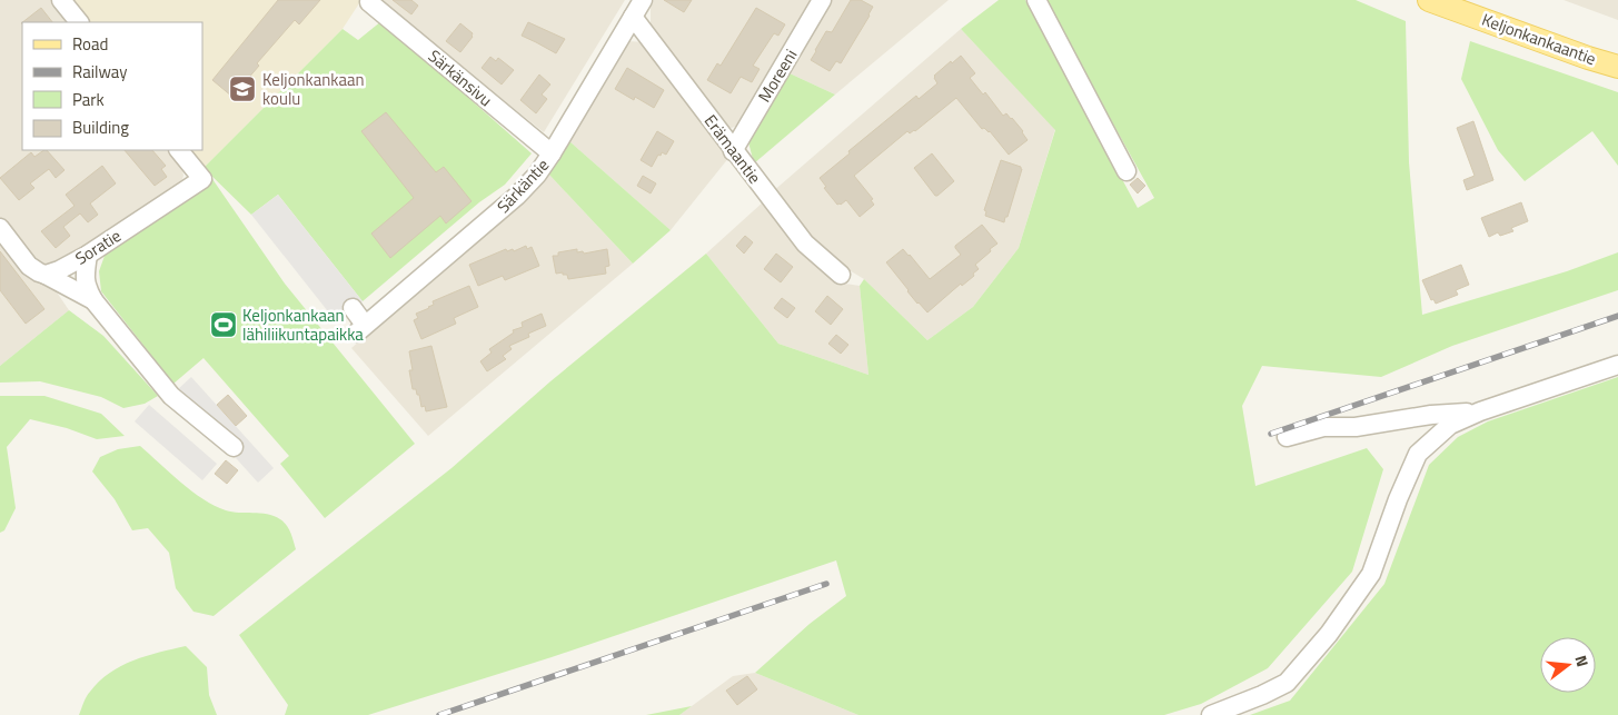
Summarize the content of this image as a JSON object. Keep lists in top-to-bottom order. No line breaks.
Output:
{"streets":{"main road":["Keljonkankaantie"],"street":["Moreeni","Särkänsivu","Erämaantie","Särkäntie","Soratie"]},"crossings":[["Moreeni","Erämaantie"],["Särkänsivu","Särkäntie"],["Erämaantie","Särkäntie"]],"places":{"school or university":["Keljonkankaan koulu"],"sports":["Keljonkankaan lähiliikuntapaikka"]},"legend":["Road","Railway","Park","Building"],"north":"right"}
